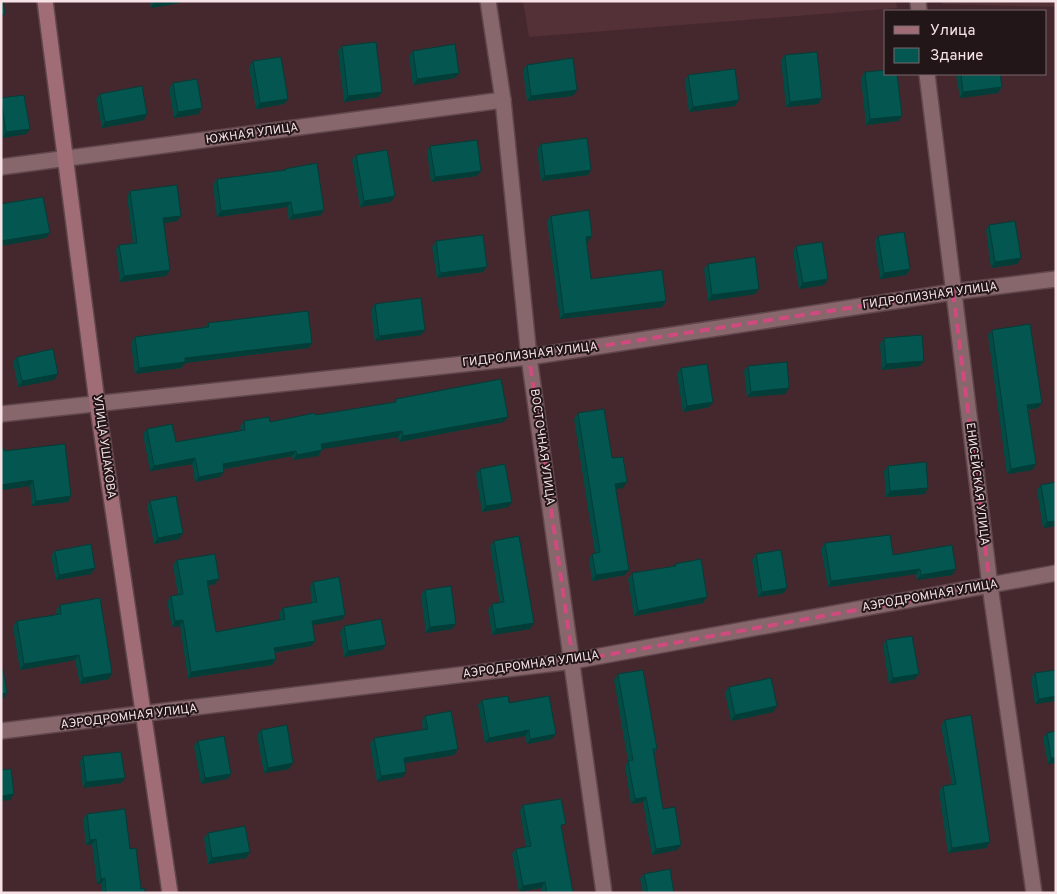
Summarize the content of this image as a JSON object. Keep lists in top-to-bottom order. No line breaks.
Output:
{"streets":{"street":["ЮЖНАЯ УЛИЦА","ГИДРОЛИЗНАЯ УЛИЦА","УЛИЦА УШАКОВА","ВОСТОЧНАЯ УЛИЦА","ЕНИСЕЙСКАЯ УЛИЦА","АЭРОДРОМНАЯ УЛИЦА"]},"crossings":[["ЮЖНАЯ УЛИЦА","УЛИЦА УШАКОВА"],["ЮЖНАЯ УЛИЦА","ВОСТОЧНАЯ УЛИЦА"],["ГИДРОЛИЗНАЯ УЛИЦА","УЛИЦА УШАКОВА"],["ГИДРОЛИЗНАЯ УЛИЦА","ВОСТОЧНАЯ УЛИЦА"],["ГИДРОЛИЗНАЯ УЛИЦА","ЕНИСЕЙСКАЯ УЛИЦА"],["УЛИЦА УШАКОВА","АЭРОДРОМНАЯ УЛИЦА"],["ВОСТОЧНАЯ УЛИЦА","АЭРОДРОМНАЯ УЛИЦА"],["ЕНИСЕЙСКАЯ УЛИЦА","АЭРОДРОМНАЯ УЛИЦА"]],"legend":["Улица","Здание"]}
